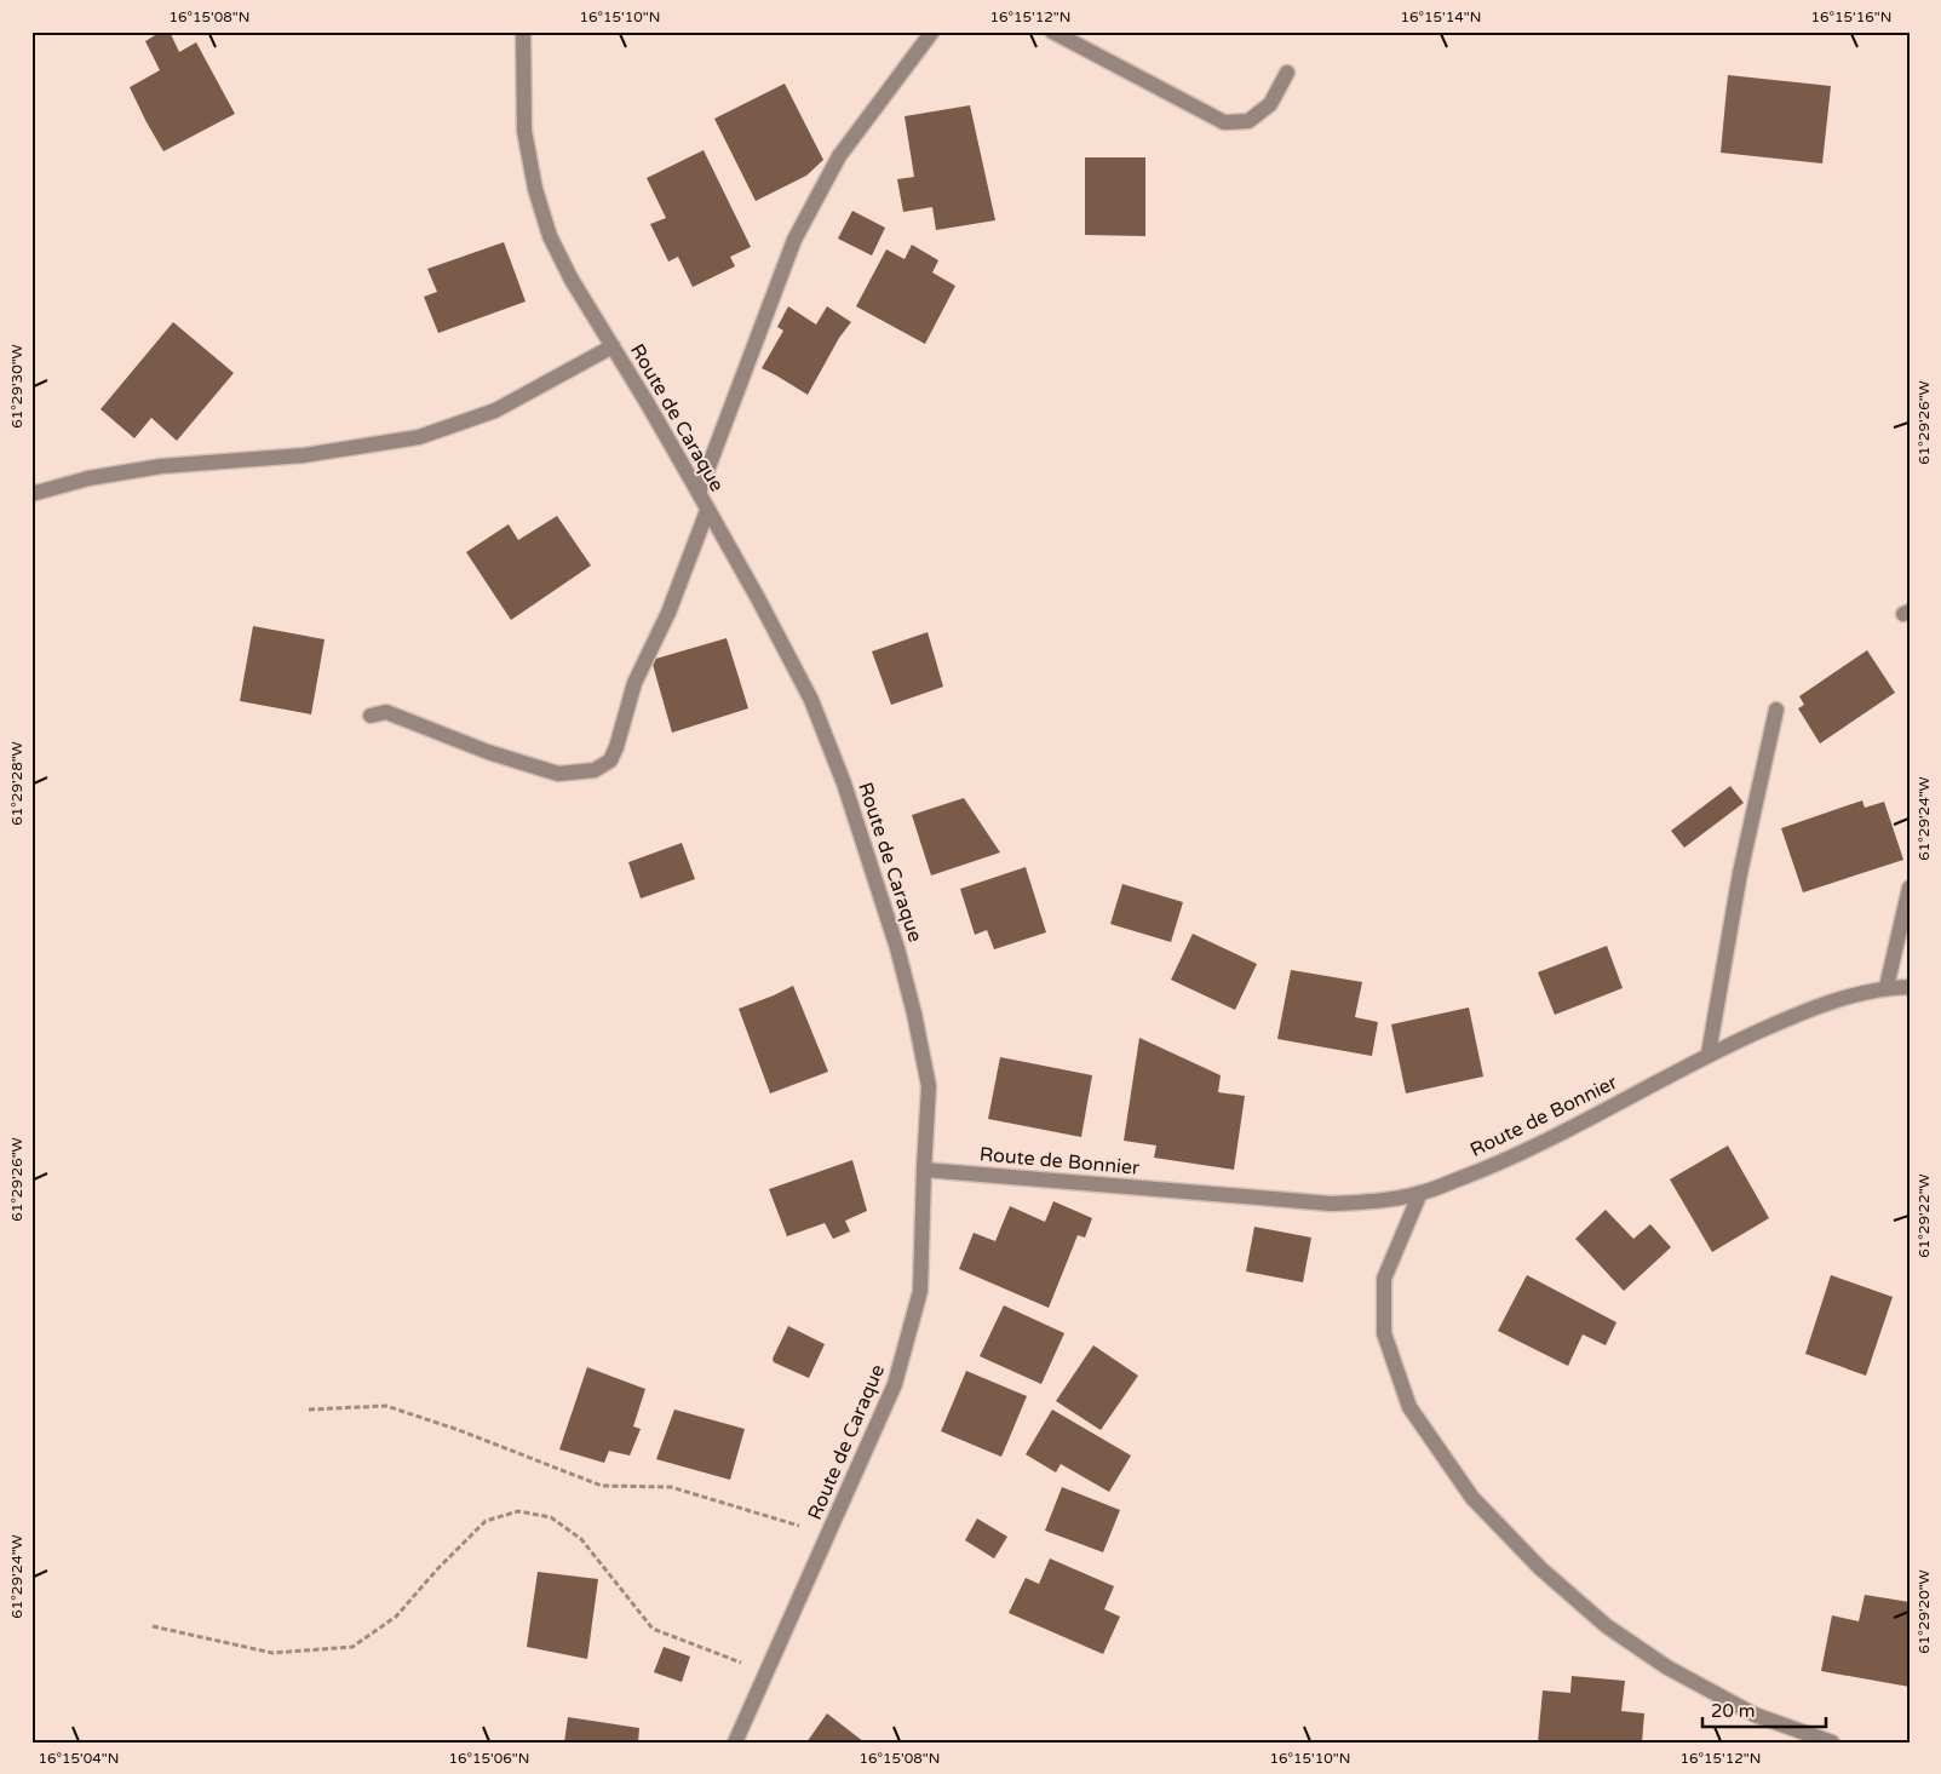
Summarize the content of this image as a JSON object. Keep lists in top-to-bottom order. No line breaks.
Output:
{"streets":{"street":["Route de Caraque","Route de Bonnier"]},"crossings":[["Route de Caraque","Route de Bonnier"]],"scale_bar":"20 m","coordinates":["16°15'08\"N","16°15'10\"N","16°15'12\"N","16°15'14\"N","16°15'16\"N","61°29'30\"W","61°29'26\"W","61°29'28\"W","61°29'24\"W","61°29'22\"W","61°29'20\"W","16°15'04\"N","16°15'06\"N"]}
